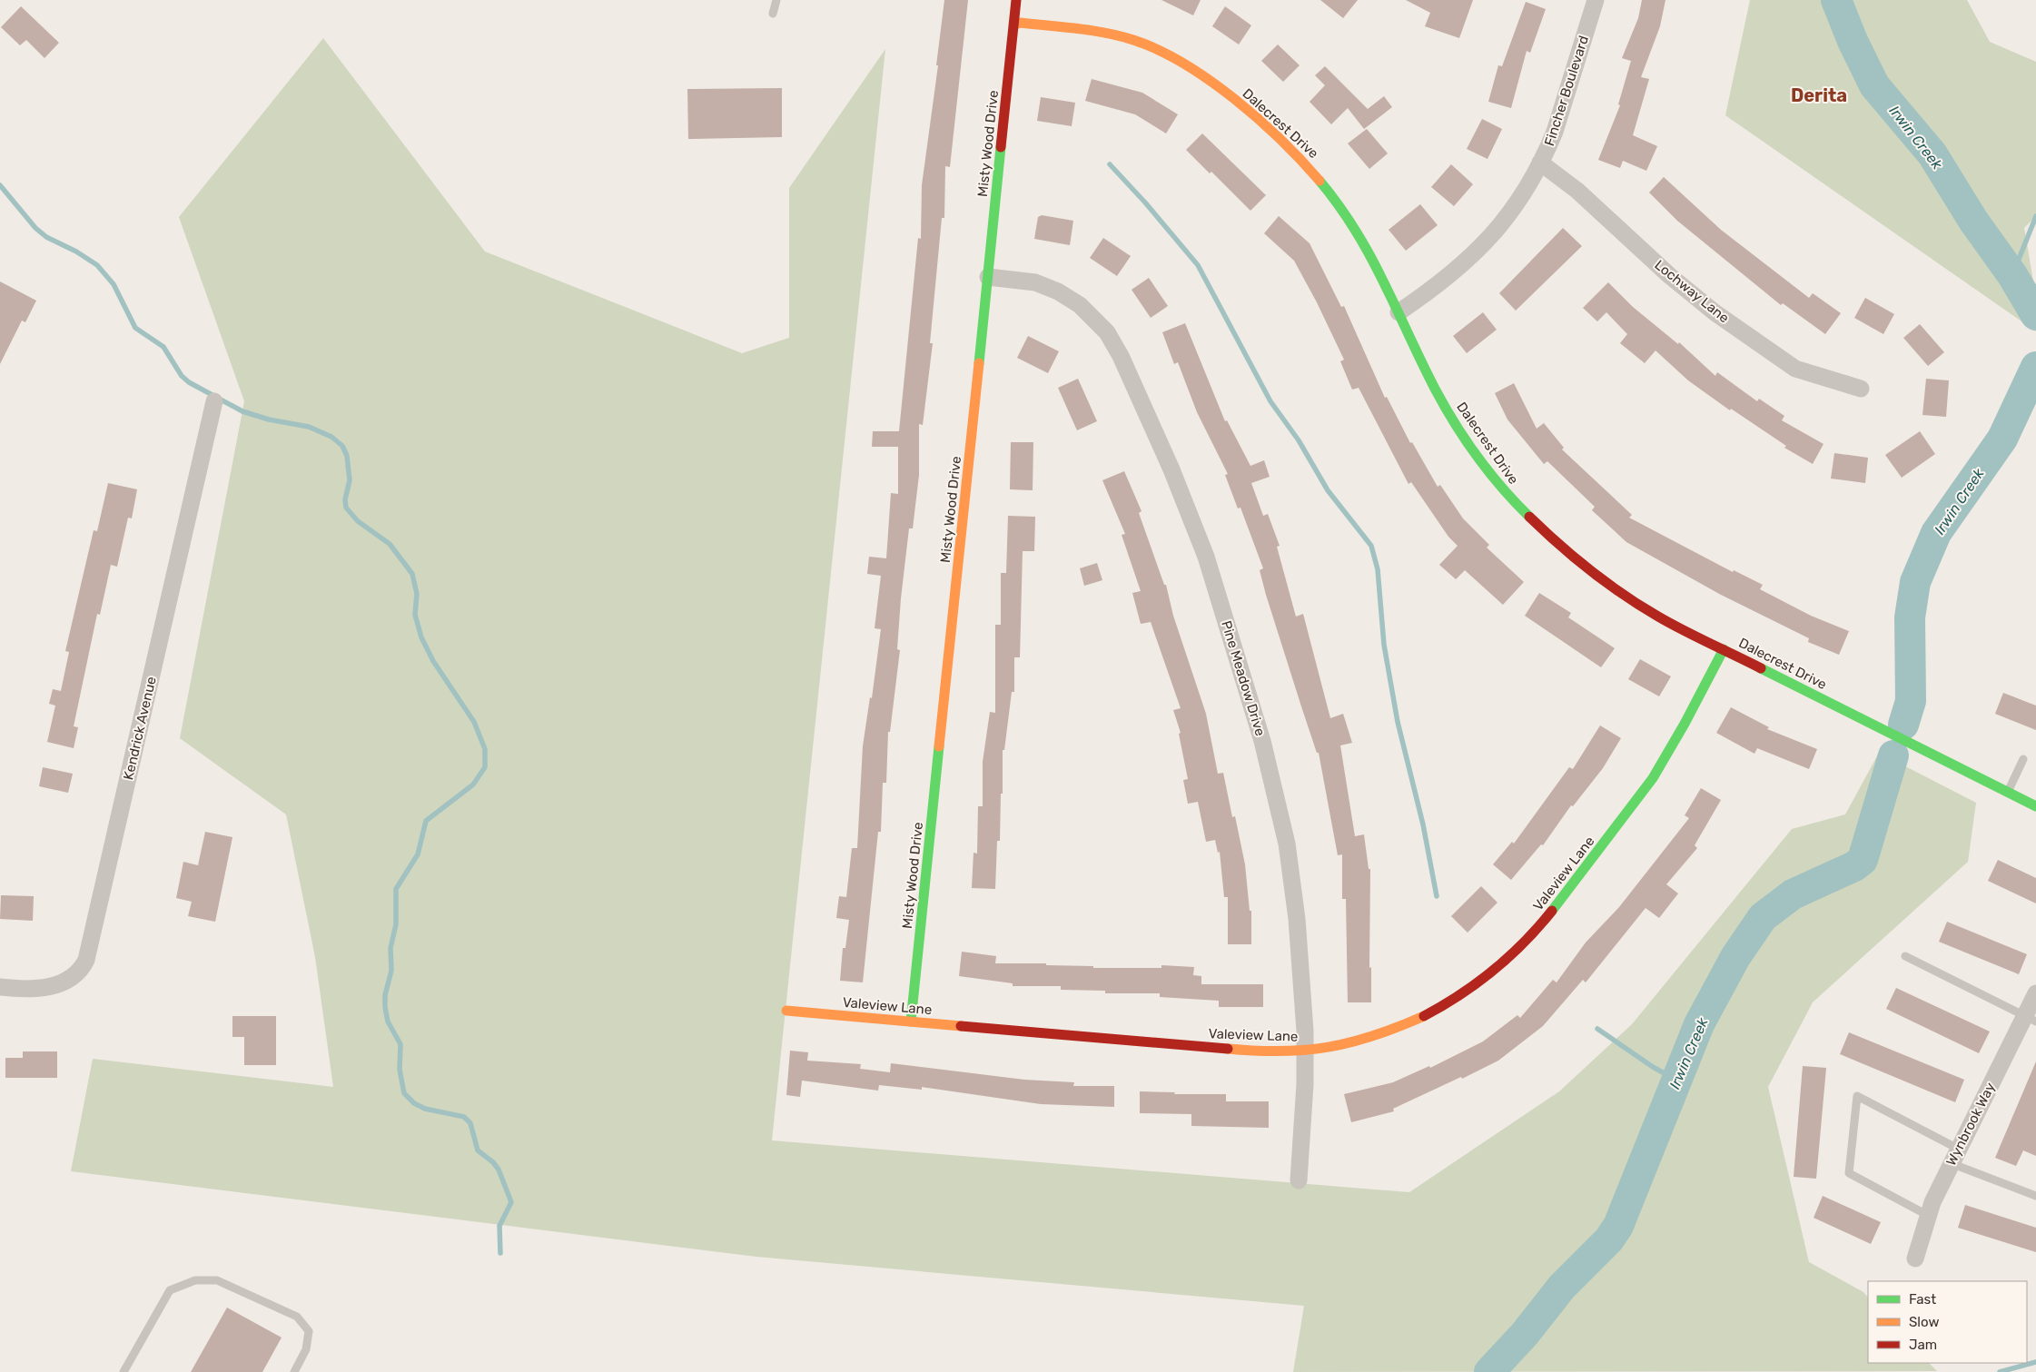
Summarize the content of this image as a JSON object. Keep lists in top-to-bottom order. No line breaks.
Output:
{"streets":{"street":["Fincher Boulevard","Dalecrest Drive","Misty Wood Drive","Lochway Lane","Pine Meadow Drive","Kendrick Avenue","Valeview Lane","Wynbrook Way"]},"crossings":[["Fincher Boulevard","Dalecrest Drive"],["Fincher Boulevard","Lochway Lane"],["Dalecrest Drive","Misty Wood Drive"],["Dalecrest Drive","Valeview Lane"],["Misty Wood Drive","Pine Meadow Drive"],["Misty Wood Drive","Valeview Lane"],["Pine Meadow Drive","Valeview Lane"]],"districts":["Derita"],"water":["Irwin Creek"],"legend":["Fast","Slow","Jam"]}
